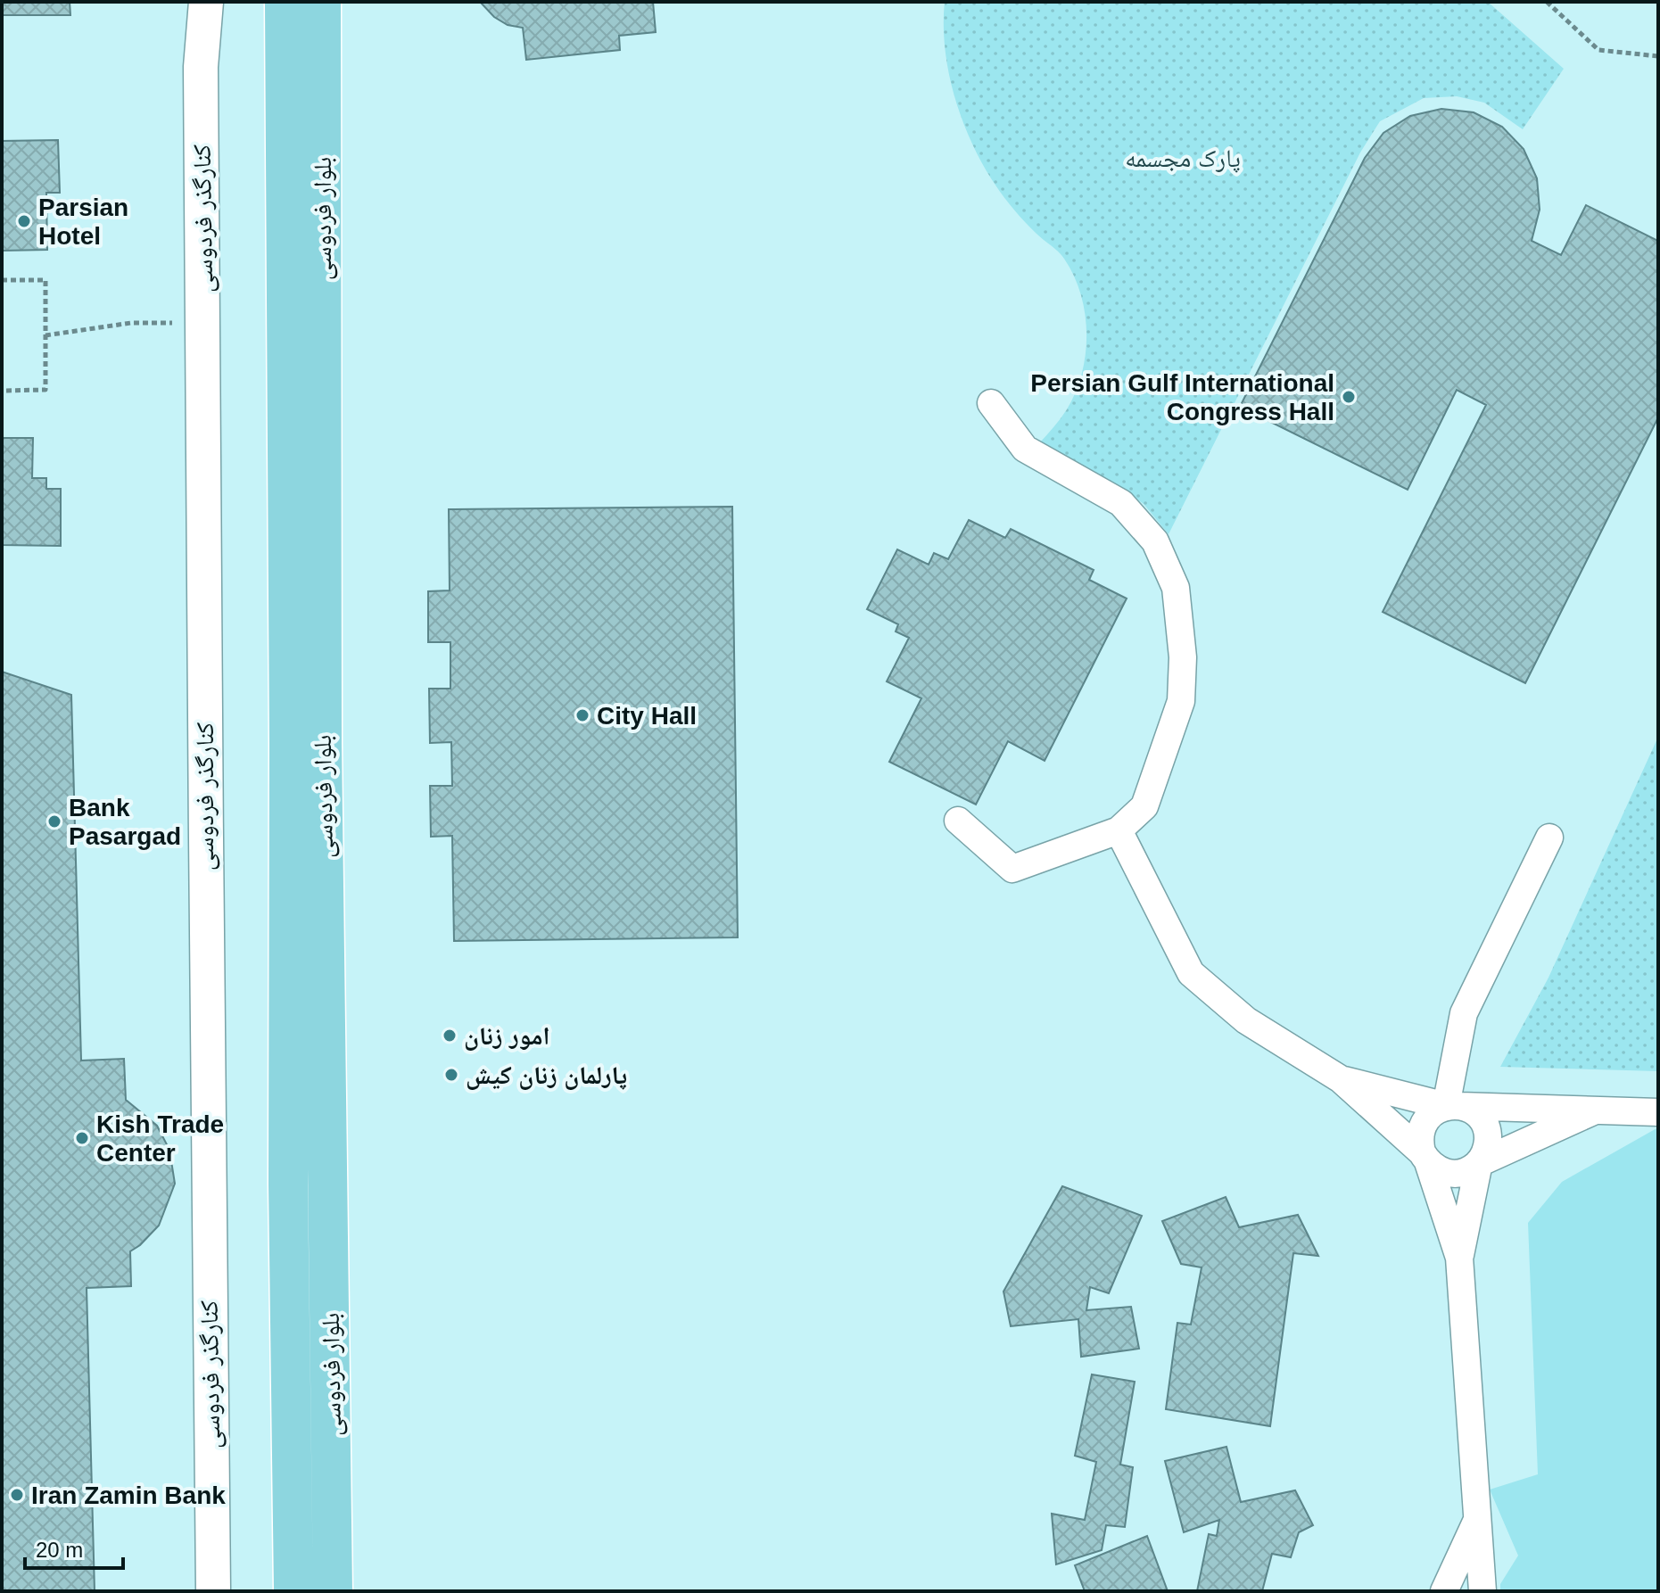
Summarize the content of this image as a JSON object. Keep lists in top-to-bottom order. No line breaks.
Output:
{"streets":{"main road":["بلوار فردوسی"],"street":["کنارگذر فردوسی"]},"parks":["پارک مجسمه"],"places":["Parsian Hotel","Persian Gulf International Congress Hall","City Hall","Bank Pasargad","امور زنان","پارلمان زنان کیش","Kish Trade Center","Iran Zamin Bank"],"scale_bar":"20 m"}
